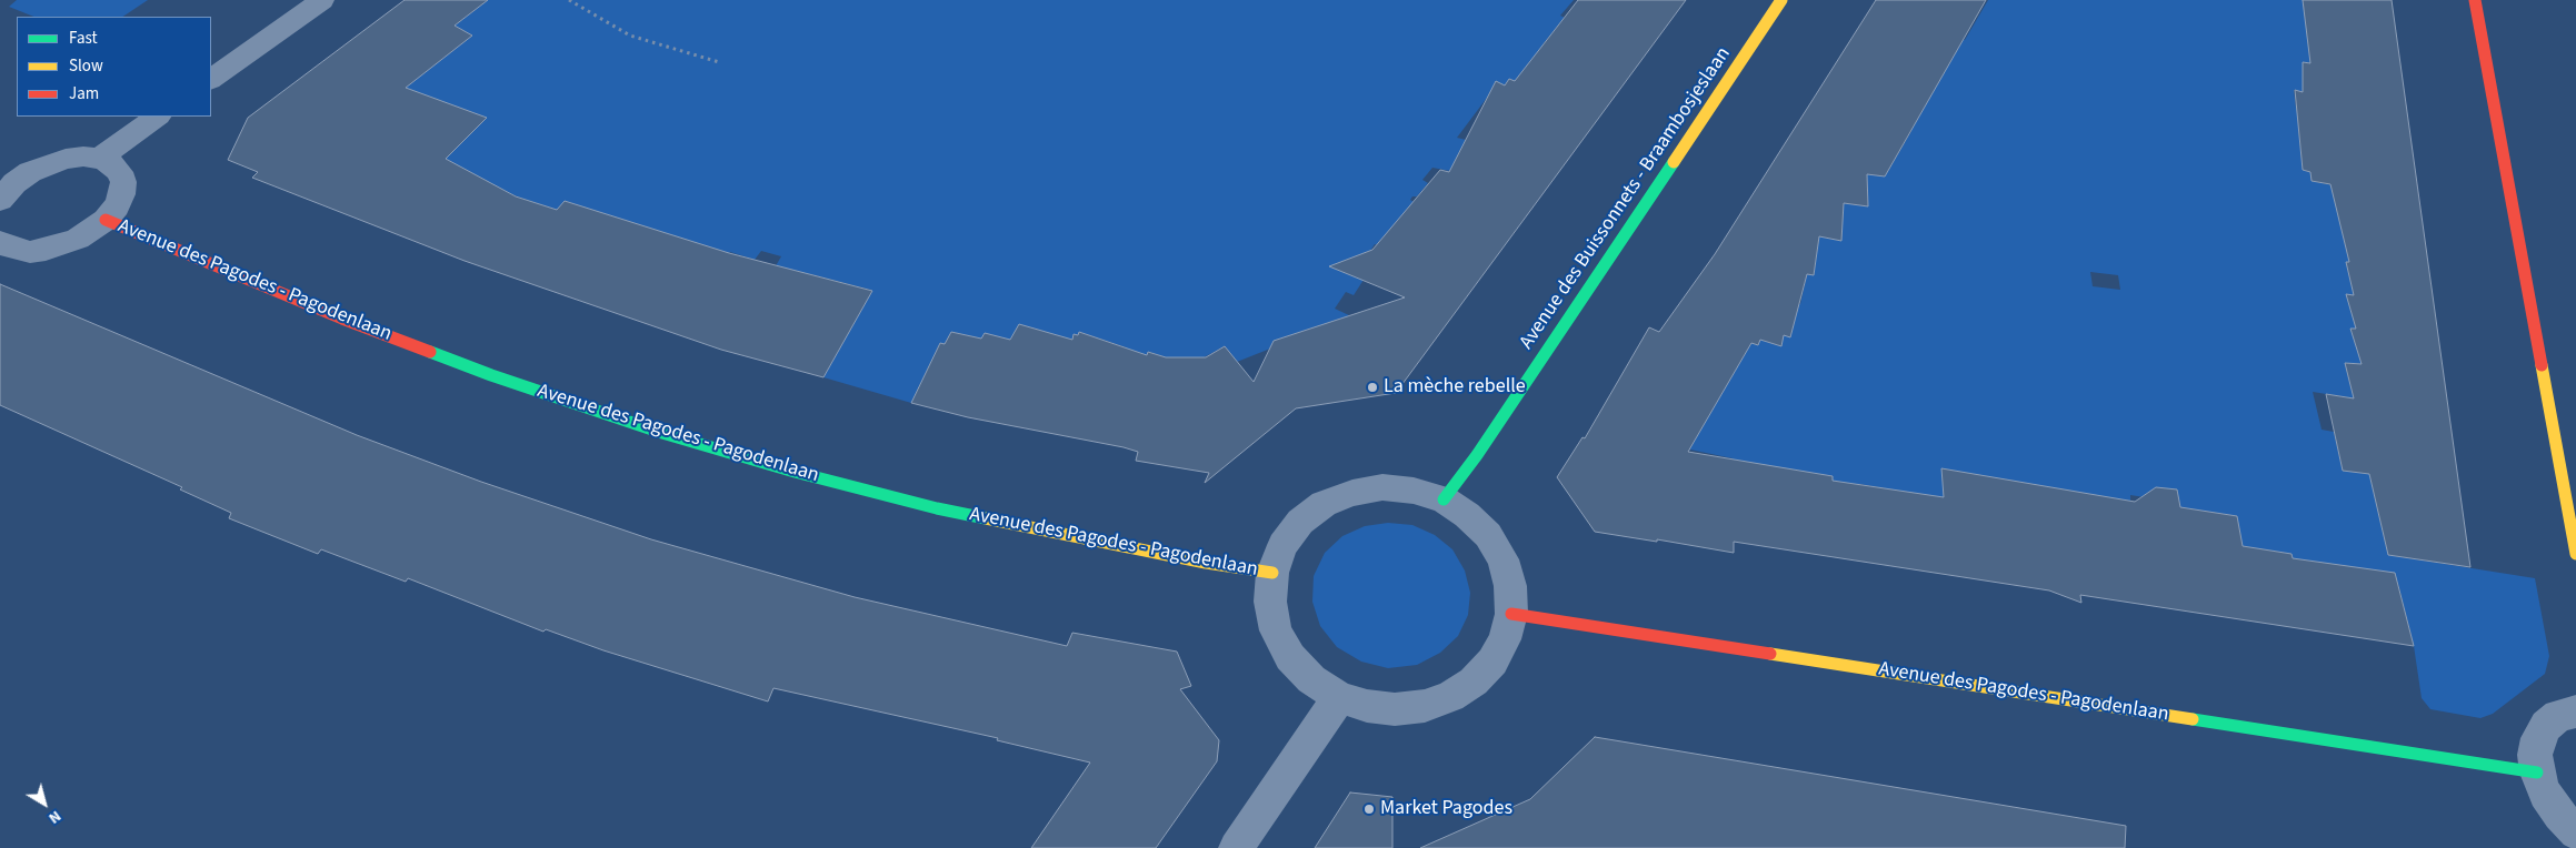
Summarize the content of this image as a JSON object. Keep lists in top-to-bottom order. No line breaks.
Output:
{"streets":{"street":["Avenue des Buissonnets - Braambosjeslaan","Avenue des Pagodes - Pagodenlaan"]},"crossings":[["Avenue des Buissonnets - Braambosjeslaan","Avenue des Pagodes - Pagodenlaan"]],"places":["La mèche rebelle","Market Pagodes"],"legend":["Fast","Slow","Jam"],"north":"bottom right"}
